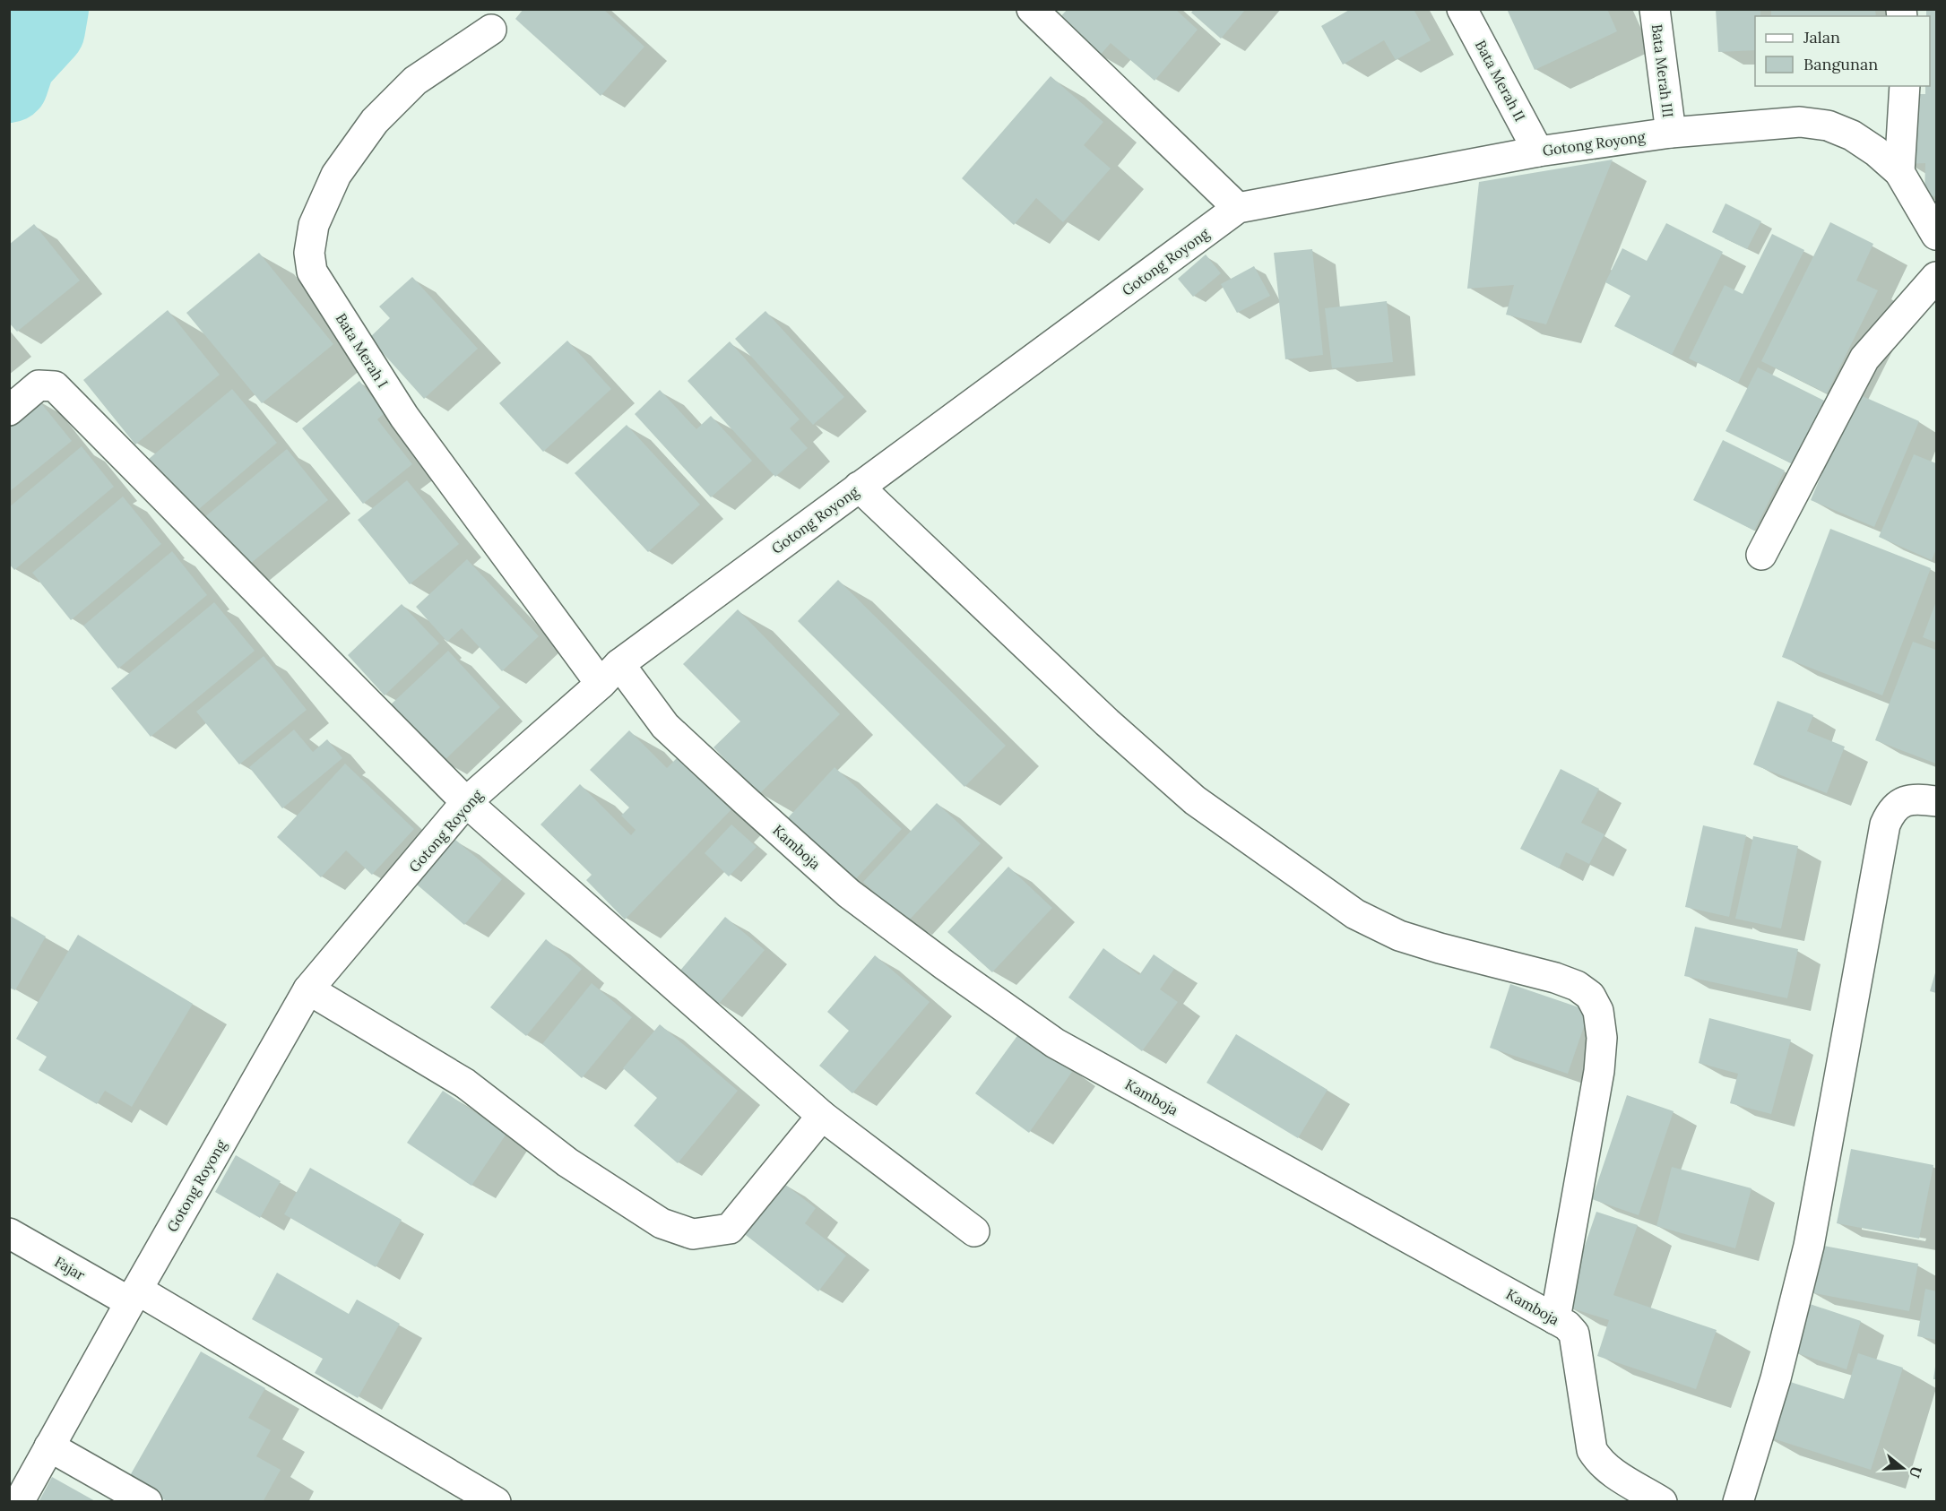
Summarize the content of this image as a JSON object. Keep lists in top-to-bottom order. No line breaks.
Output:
{"streets":{"street":["Bata Merah III","Bata Merah II","Gotong Royong","Bata Merah I","Kamboja","Fajar"]},"crossings":[["Bata Merah III","Gotong Royong"],["Bata Merah II","Gotong Royong"],["Gotong Royong","Bata Merah I"],["Gotong Royong","Kamboja"],["Gotong Royong","Fajar"],["Bata Merah I","Kamboja"]],"legend":["Jalan","Bangunan"],"north":"right"}
